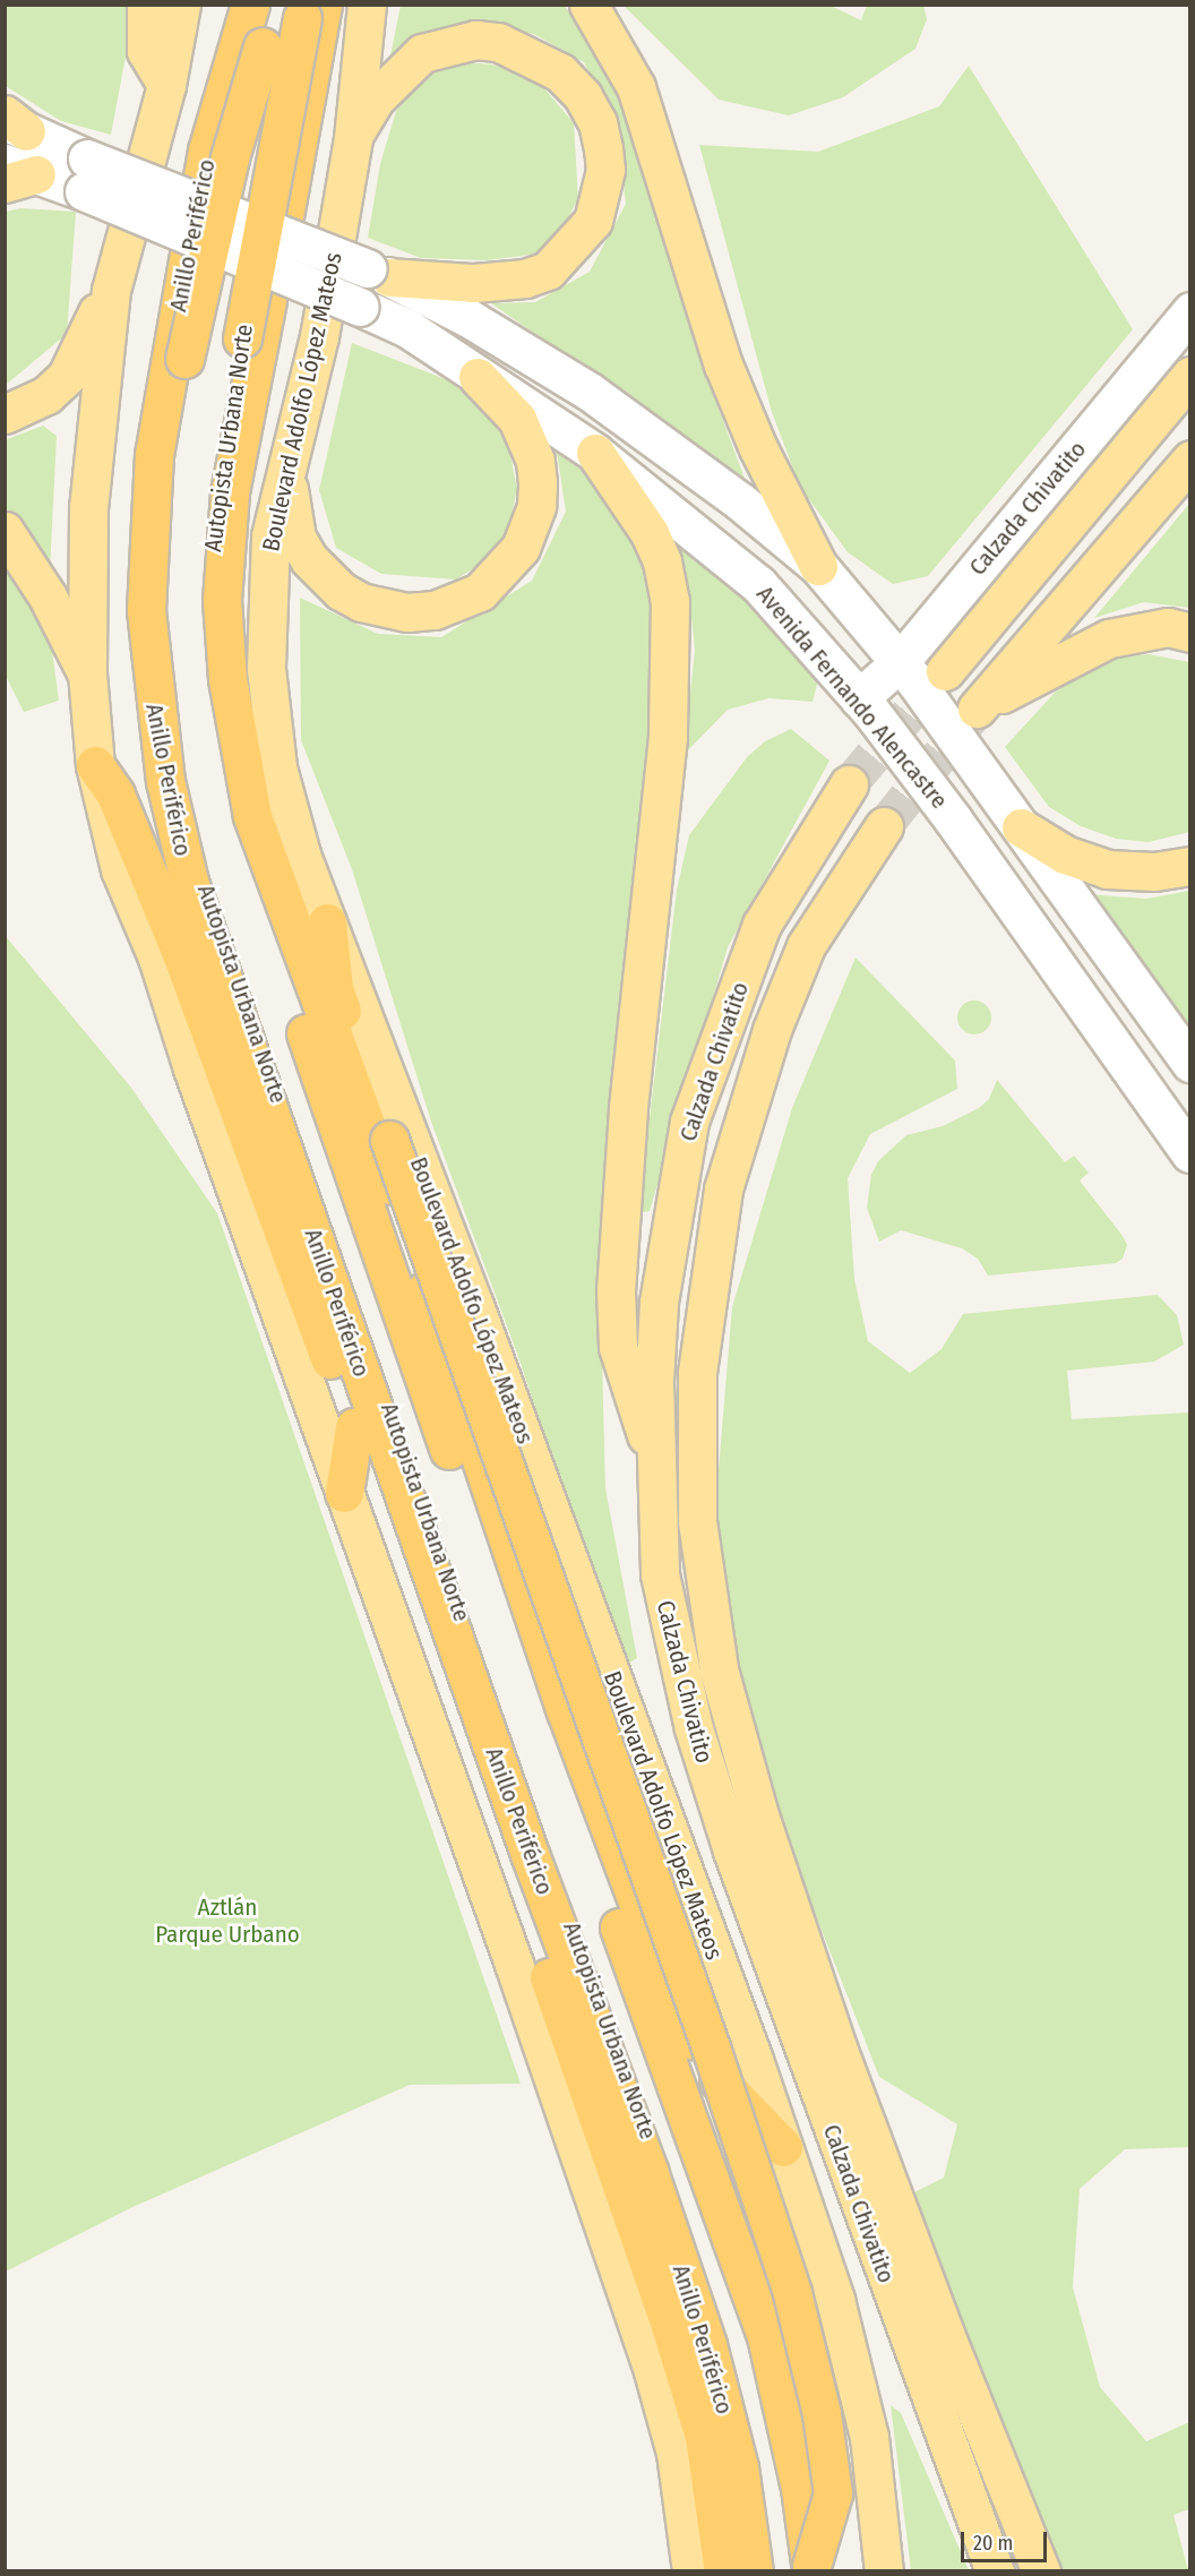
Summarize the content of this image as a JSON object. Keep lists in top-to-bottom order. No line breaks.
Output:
{"streets":{"highway":["Anillo Periférico","Autopista Urbana Norte"],"main road":["Boulevard Adolfo López Mateos","Calzada Chivatito"],"street":["Avenida Fernando Alencastre"]},"crossings":[["Calzada Chivatito","Avenida Fernando Alencastre"]],"parks":["Aztlán Parque Urbano"],"scale_bar":"20 m"}
